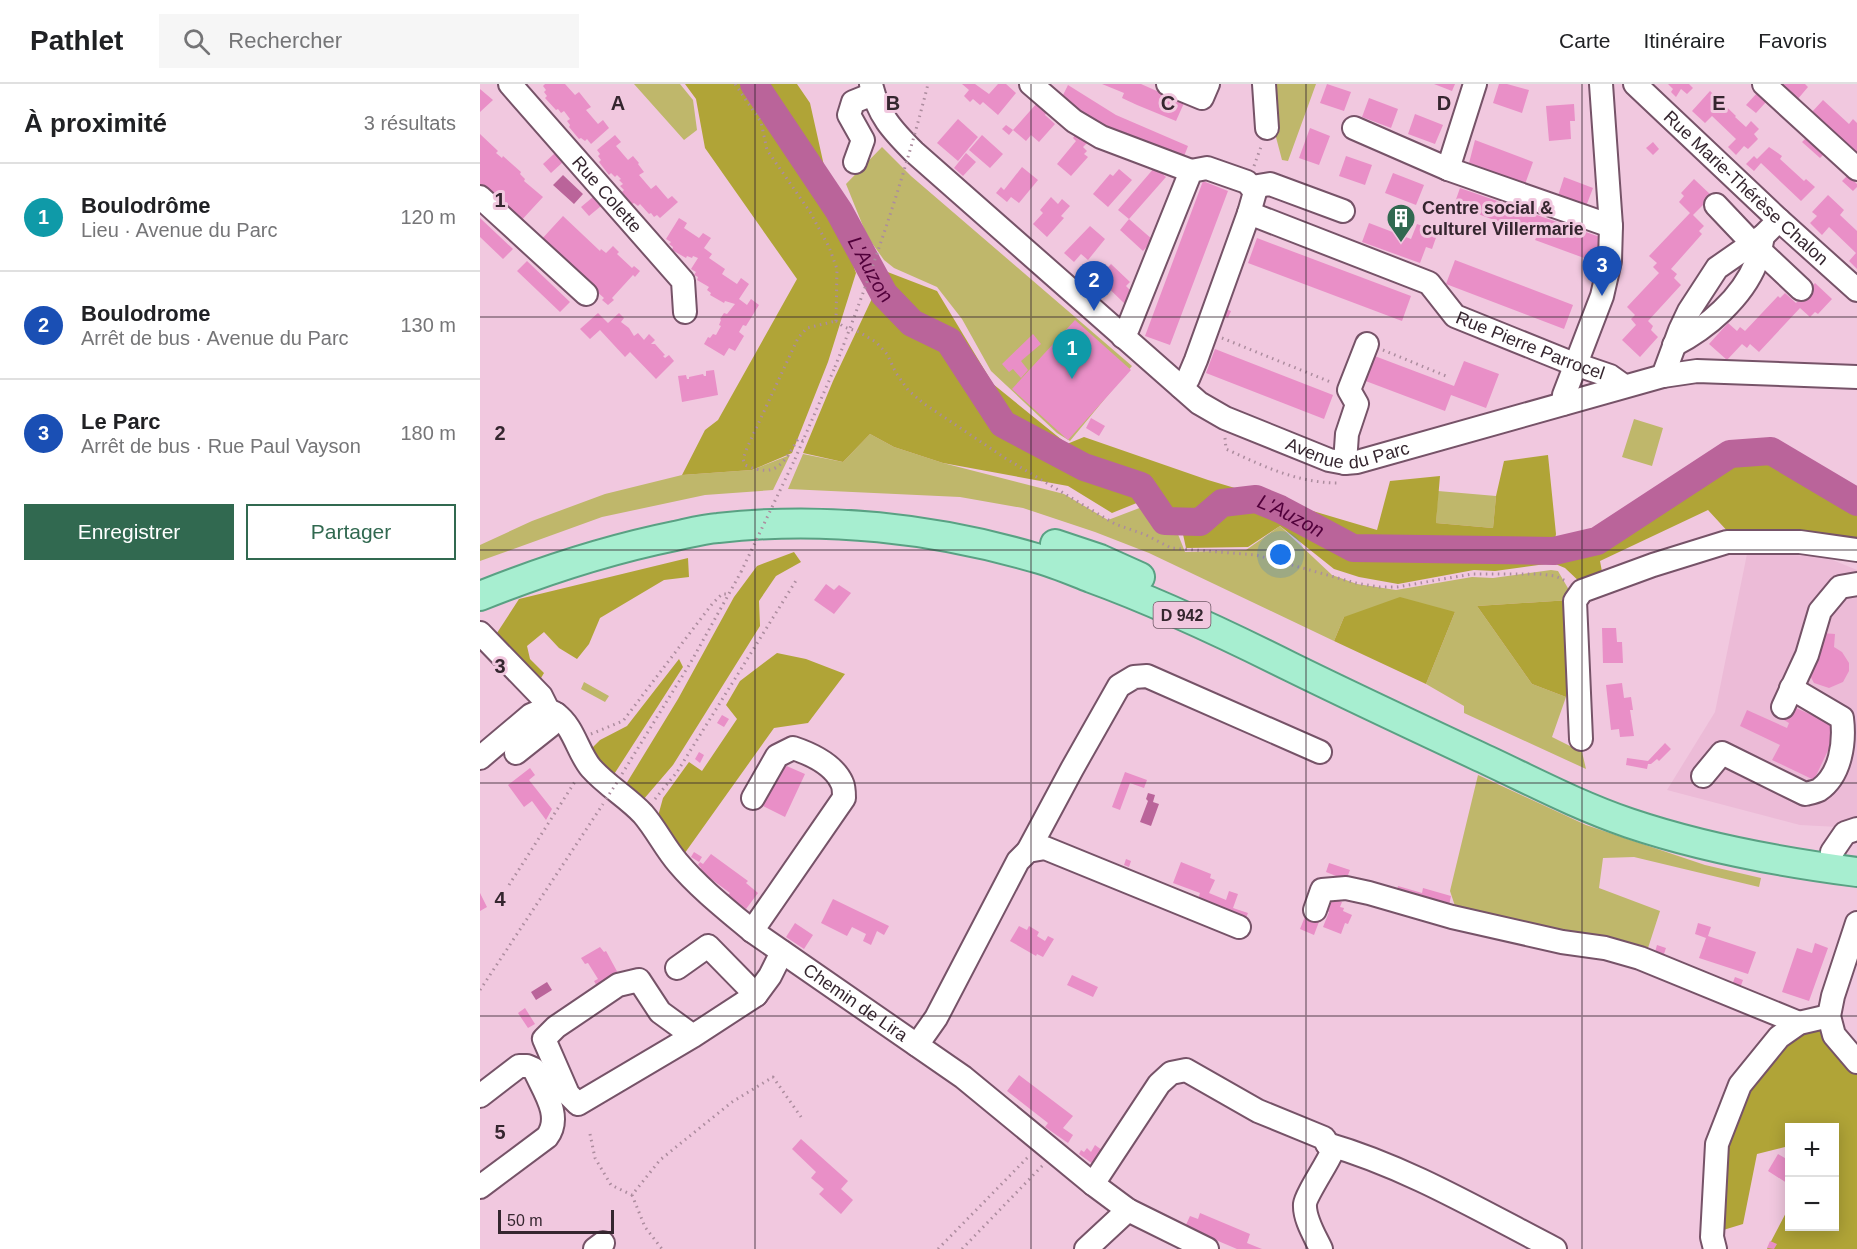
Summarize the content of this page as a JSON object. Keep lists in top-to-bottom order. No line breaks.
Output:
{"streets":{"main road":["D 942"],"street":["Rue Marie-Thérèse Chalon","Rue Colette","Rue Pierre Parrocel","Avenue du Parc","Chemin de Lira"]},"crossings":[["Rue Pierre Parrocel","Avenue du Parc"]],"water":["L'Auzon"],"places":{"building":["Centre social & culturel Villermarie"]},"scale_bar":"50 m","page":{"header":"Pathlet","search":"Rechercher","nav":["Carte","Itinéraire","Favoris"],"heading":["À proximité","3 résultats"],"list":[{"mark":"1","name":"Boulodrôme","note":"Lieu · Avenue du Parc","value":"120 m"},{"mark":"2","name":"Boulodrome","note":"Arrêt de bus · Avenue du Parc","value":"130 m"},{"mark":"3","name":"Le Parc","note":"Arrêt de bus · Rue Paul Vayson","value":"180 m"}],"pins":["3","2","1"],"buttons":["Enregistrer","Partager"],"map_buttons":["+","−"],"scale":"50 m"},"grid":{"columns":["A","B","C","D","E"],"rows":["1","2","3","4","5"]}}
